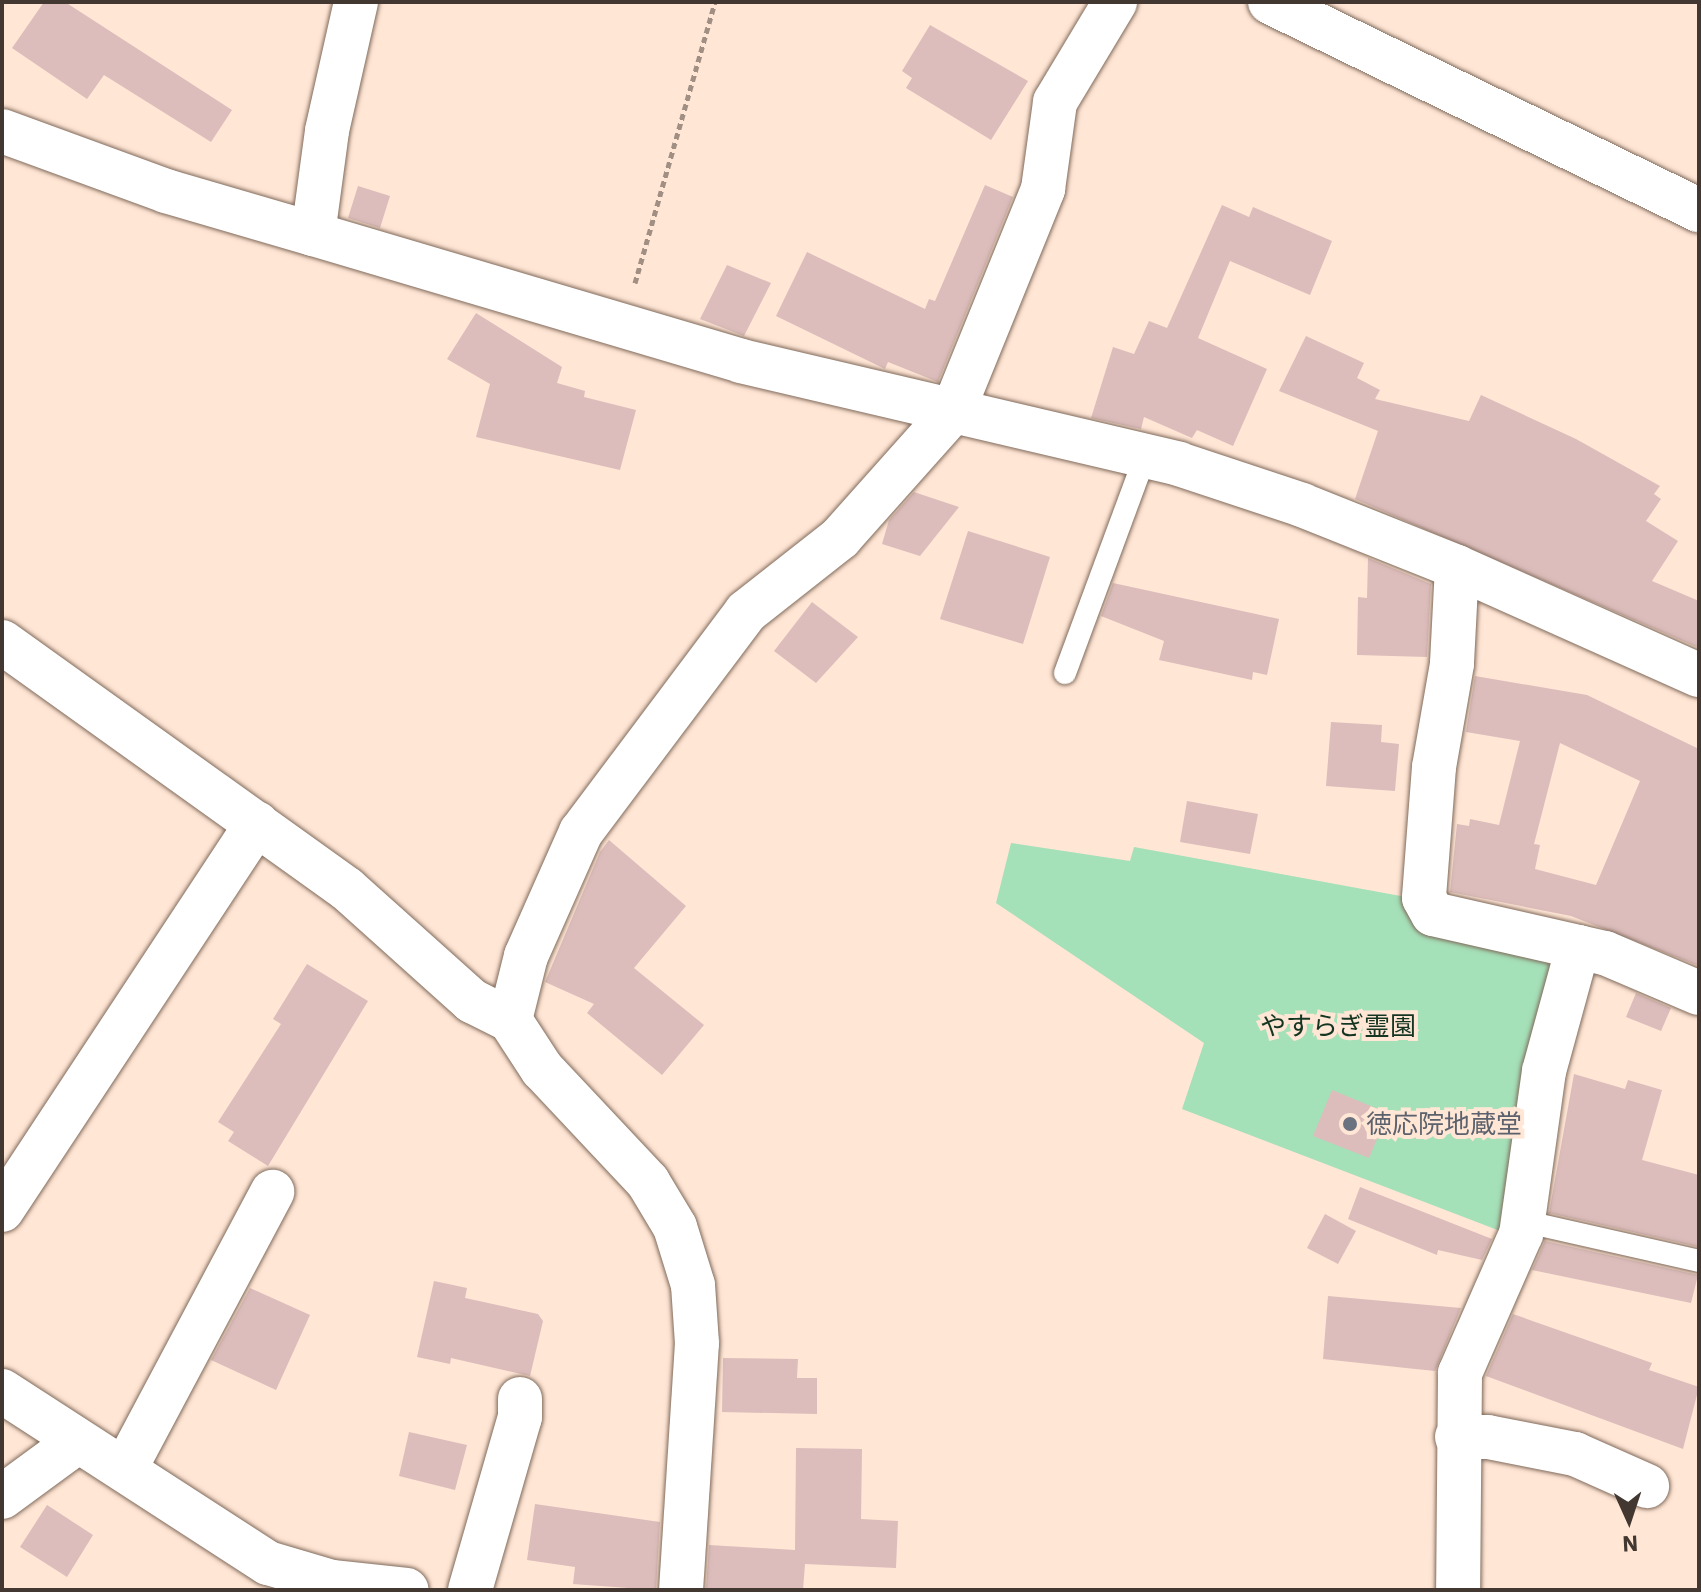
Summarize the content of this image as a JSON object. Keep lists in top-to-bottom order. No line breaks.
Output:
{"parks":["やすらぎ霊園"],"places":["徳応院地蔵堂"],"north":"bottom"}
